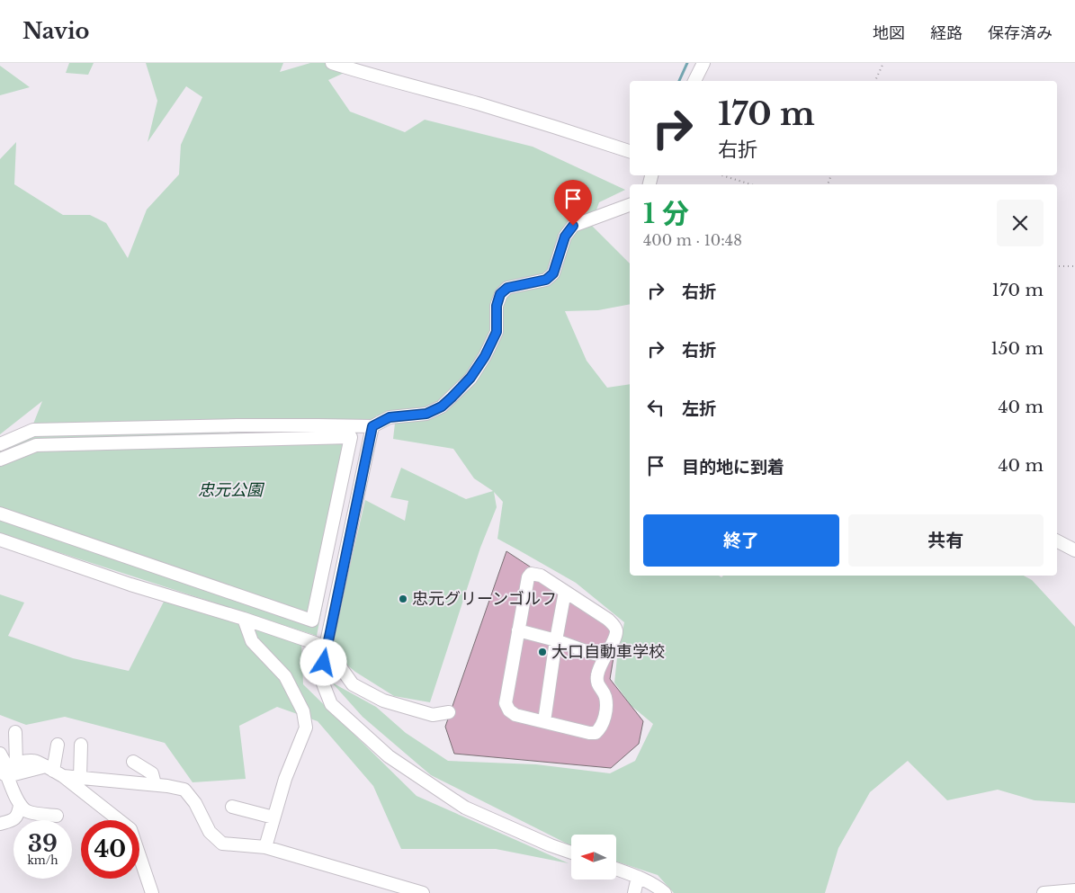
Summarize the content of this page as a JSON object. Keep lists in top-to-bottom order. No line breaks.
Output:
{"parks":["忠元公園"],"places":["忠元グリーンゴルフ","大口自動車学校"],"north":"left","page":{"header":"Navio","nav":["地図","経路","保存済み"],"turn":["170 m","右折"],"heading":["1 分","400 m · 10:48"],"list":[{"name":"右折","value":"170 m"},{"name":"右折","value":"150 m"},{"name":"左折","value":"40 m"},{"name":"目的地に到着","value":"40 m"}],"buttons":["終了","共有"],"speed":"39 km/h","limit":"40"}}
